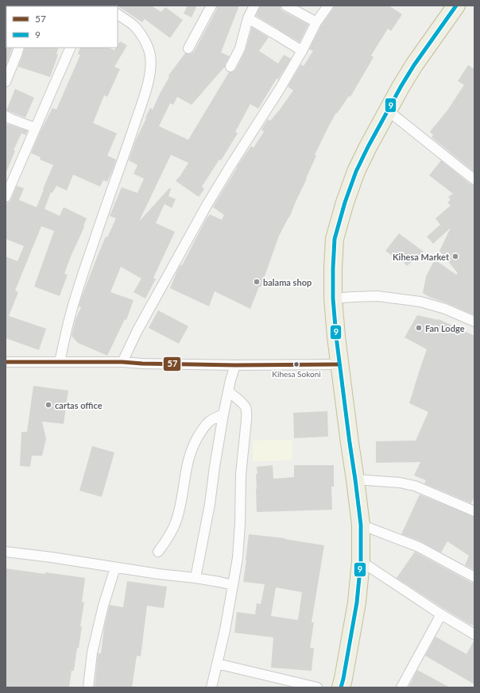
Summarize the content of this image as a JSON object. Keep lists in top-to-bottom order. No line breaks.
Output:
{"places":["Kihesa Market","balama shop","Fan Lodge","Kihesa Sokoni","cartas office"],"lines":["transit line 9","transit line 57"],"legend":["57","9"]}
